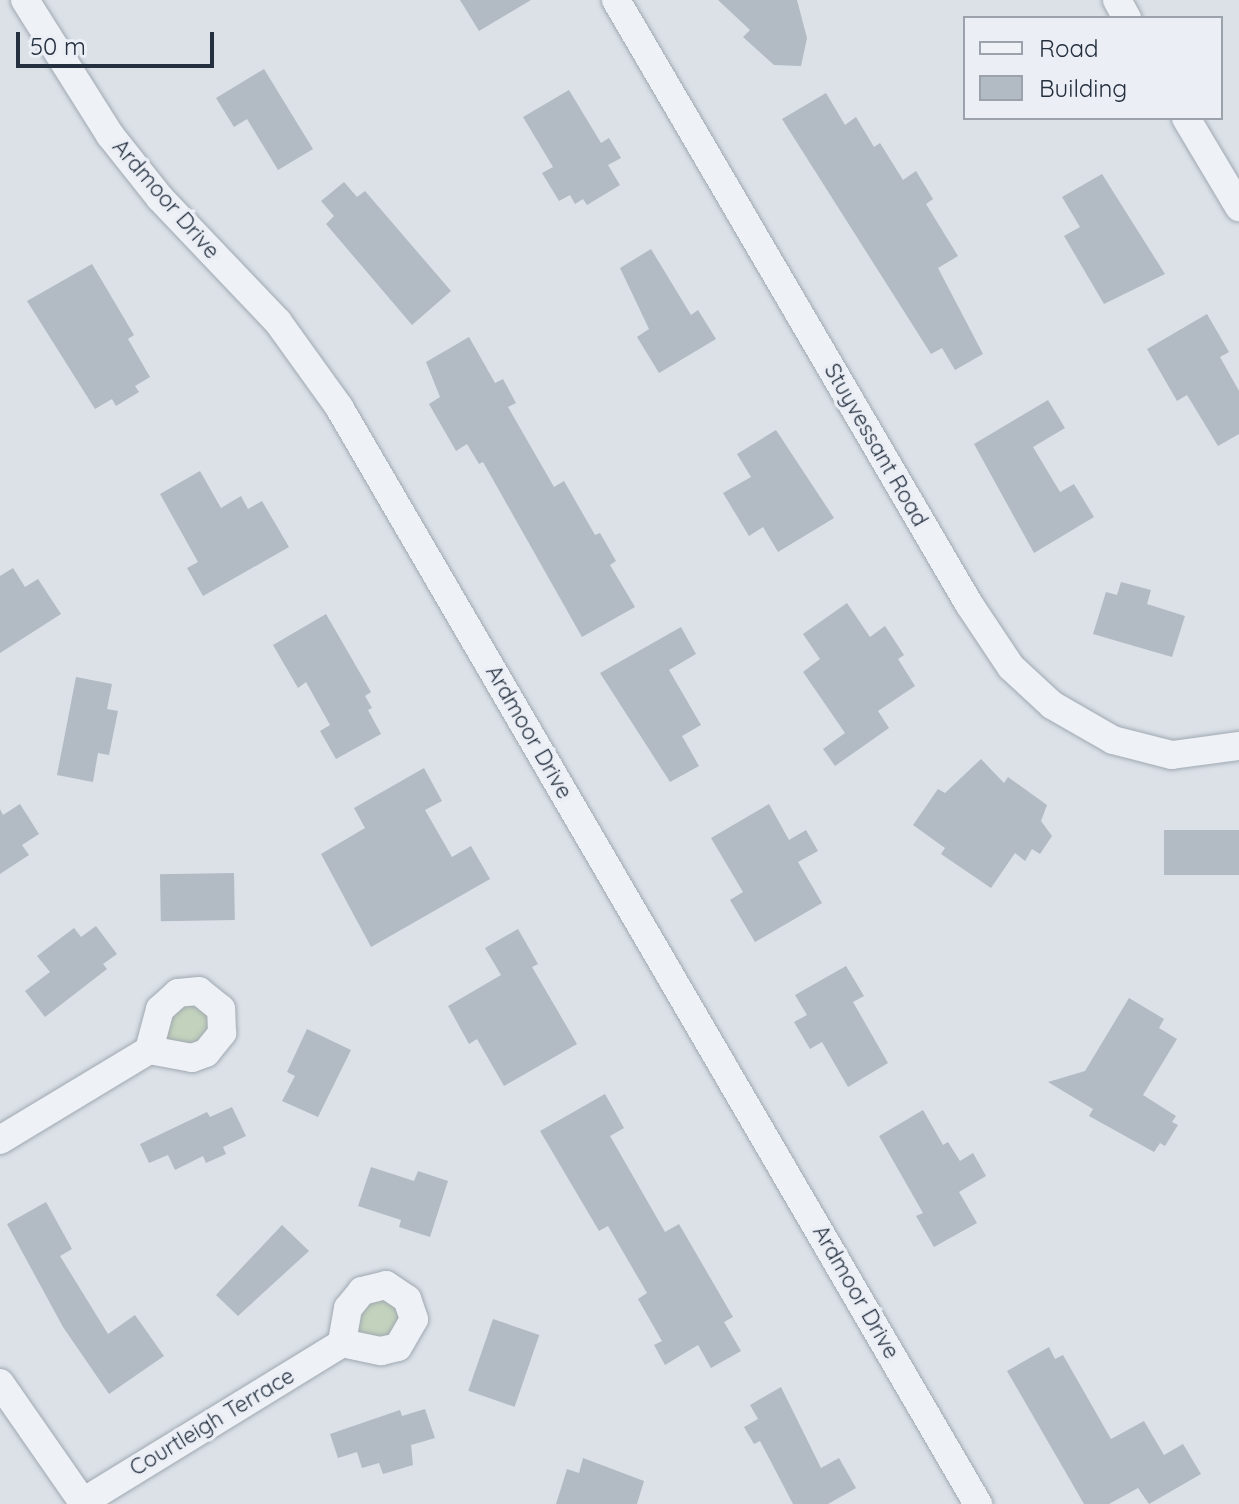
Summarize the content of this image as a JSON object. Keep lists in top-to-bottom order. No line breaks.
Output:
{"streets":{"street":["Ardmoor Drive","Stuyvessant Road","Courtleigh Terrace"]},"legend":["Road","Building"],"scale_bar":"50 m"}
